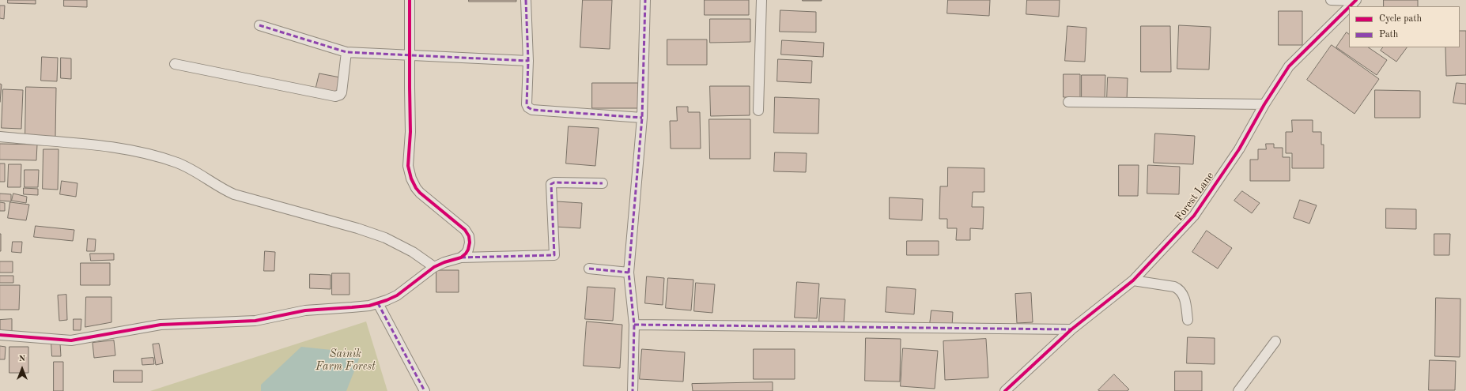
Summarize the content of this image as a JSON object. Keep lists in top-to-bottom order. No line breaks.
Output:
{"streets":{"street":["Forest Lane"]},"parks":["Sainik Farm Forest"],"legend":["Cycle path","Path"],"north":"top"}
